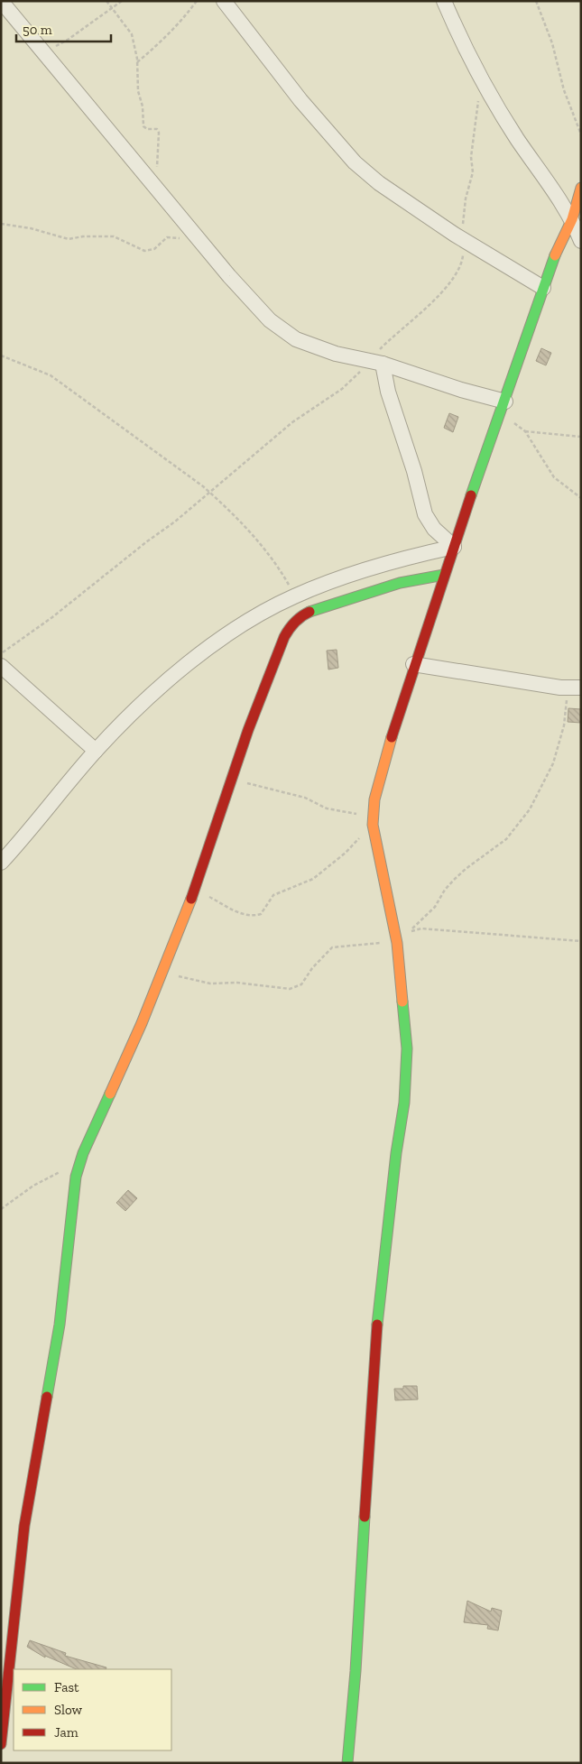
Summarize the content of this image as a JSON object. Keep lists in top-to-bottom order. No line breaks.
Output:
{"legend":["Fast","Slow","Jam"],"scale_bar":"50 m"}
